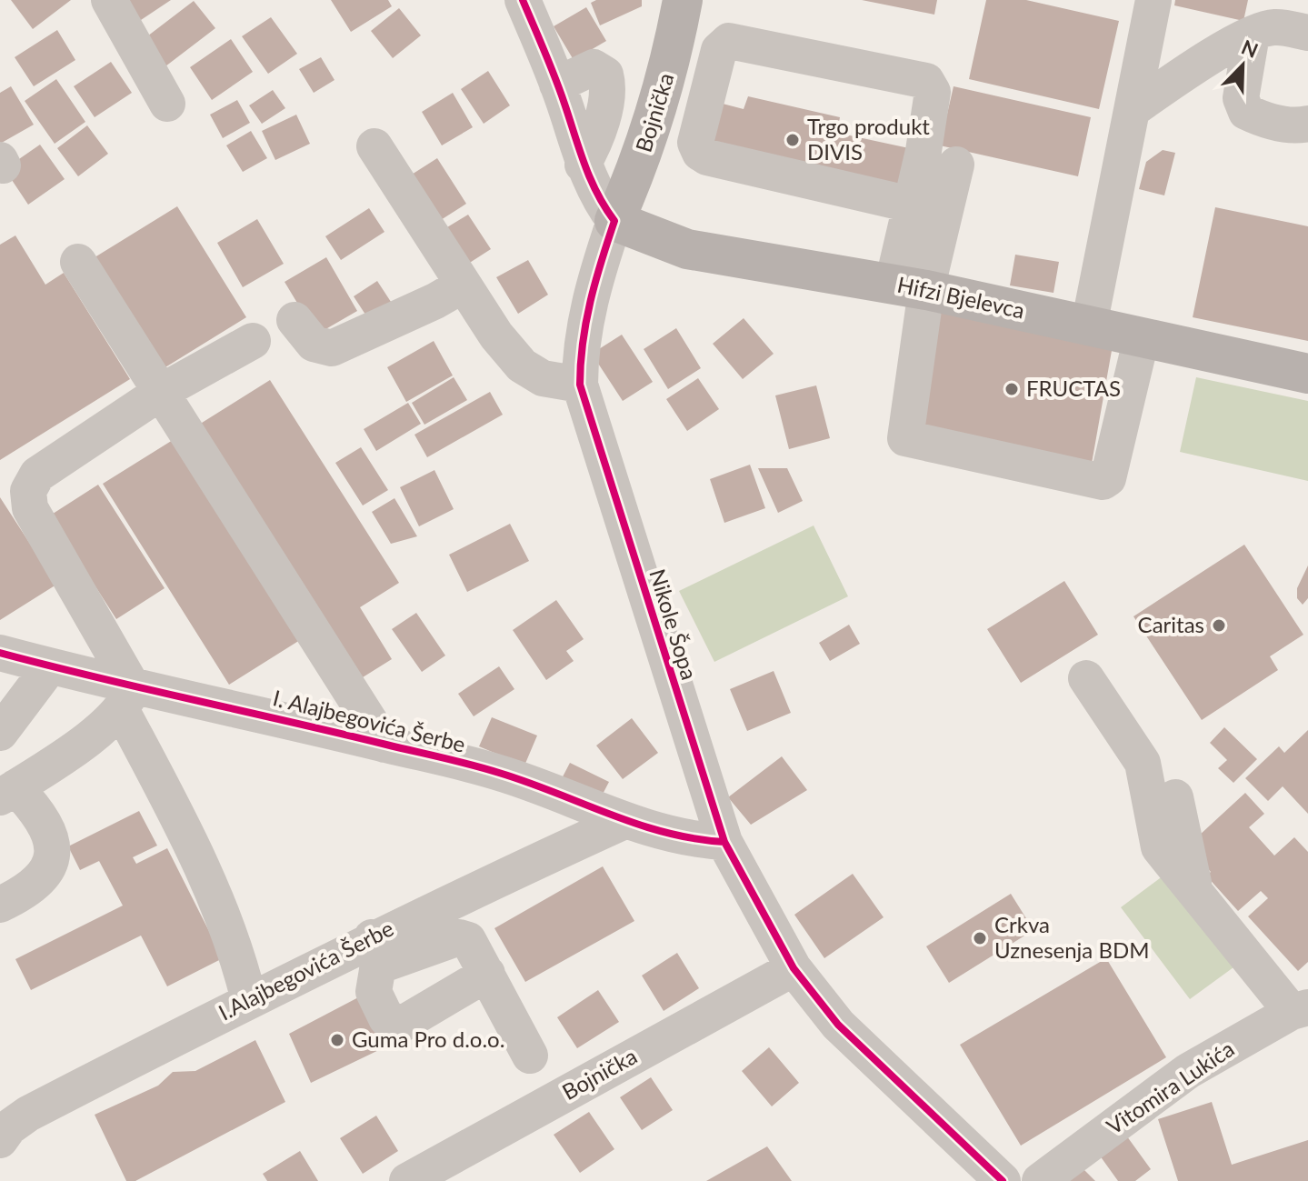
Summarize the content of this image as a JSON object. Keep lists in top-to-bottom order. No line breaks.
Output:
{"streets":{"main road":["Bojnička","Hifzi Bjelevca"],"street":["Nikole Šopa","I. Alajbegovića Šerbe","I.Alajbegovića Šerbe","Vitomira Lukića"]},"crossings":[["Bojnička","Hifzi Bjelevca"],["Bojnička","Nikole Šopa"],["Hifzi Bjelevca","Nikole Šopa"],["Nikole Šopa","I. Alajbegovića Šerbe"],["I. Alajbegovića Šerbe","I.Alajbegovića Šerbe"]],"places":["Trgo produkt DIVIS","FRUCTAS","Caritas","Crkva Uznesenja BDM","Guma Pro d.o.o."],"north":"top right"}
